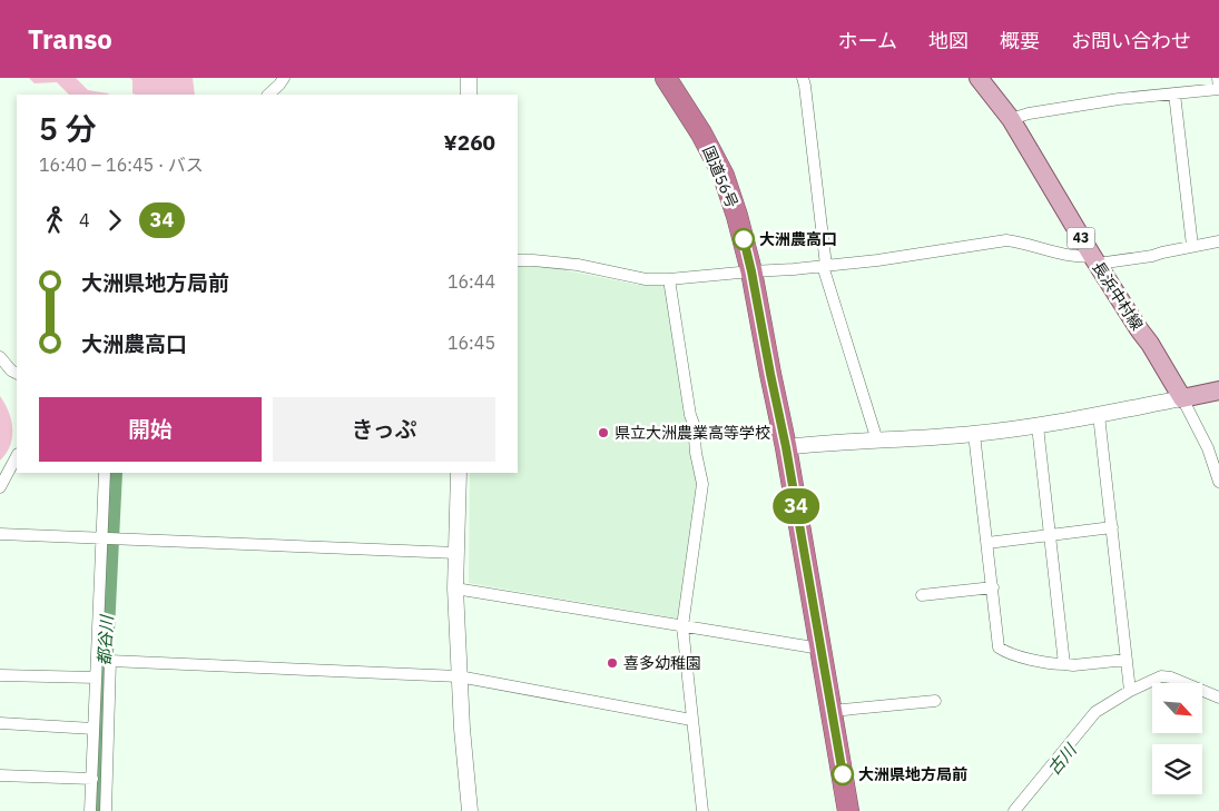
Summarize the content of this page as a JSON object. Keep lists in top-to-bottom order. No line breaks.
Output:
{"streets":{"highway":["国道56号"],"main road":["43","長浜中村線"]},"water":["都谷川","古川"],"places":["大洲農高口","県立大洲農業高等学校","喜多幼稚園","大洲県地方局前"],"lines":["bus line 34"],"north":"bottom right","page":{"header":"Transo","nav":["ホーム","地図","概要","お問い合わせ"],"on_map":"34","heading":["5 分","16:40 – 16:45 · バス","¥260"],"legs":["4","34"],"list":[{"name":"大洲県地方局前","value":"16:44"},{"name":"大洲農高口","value":"16:45"}],"buttons":["開始","きっぷ"]}}
